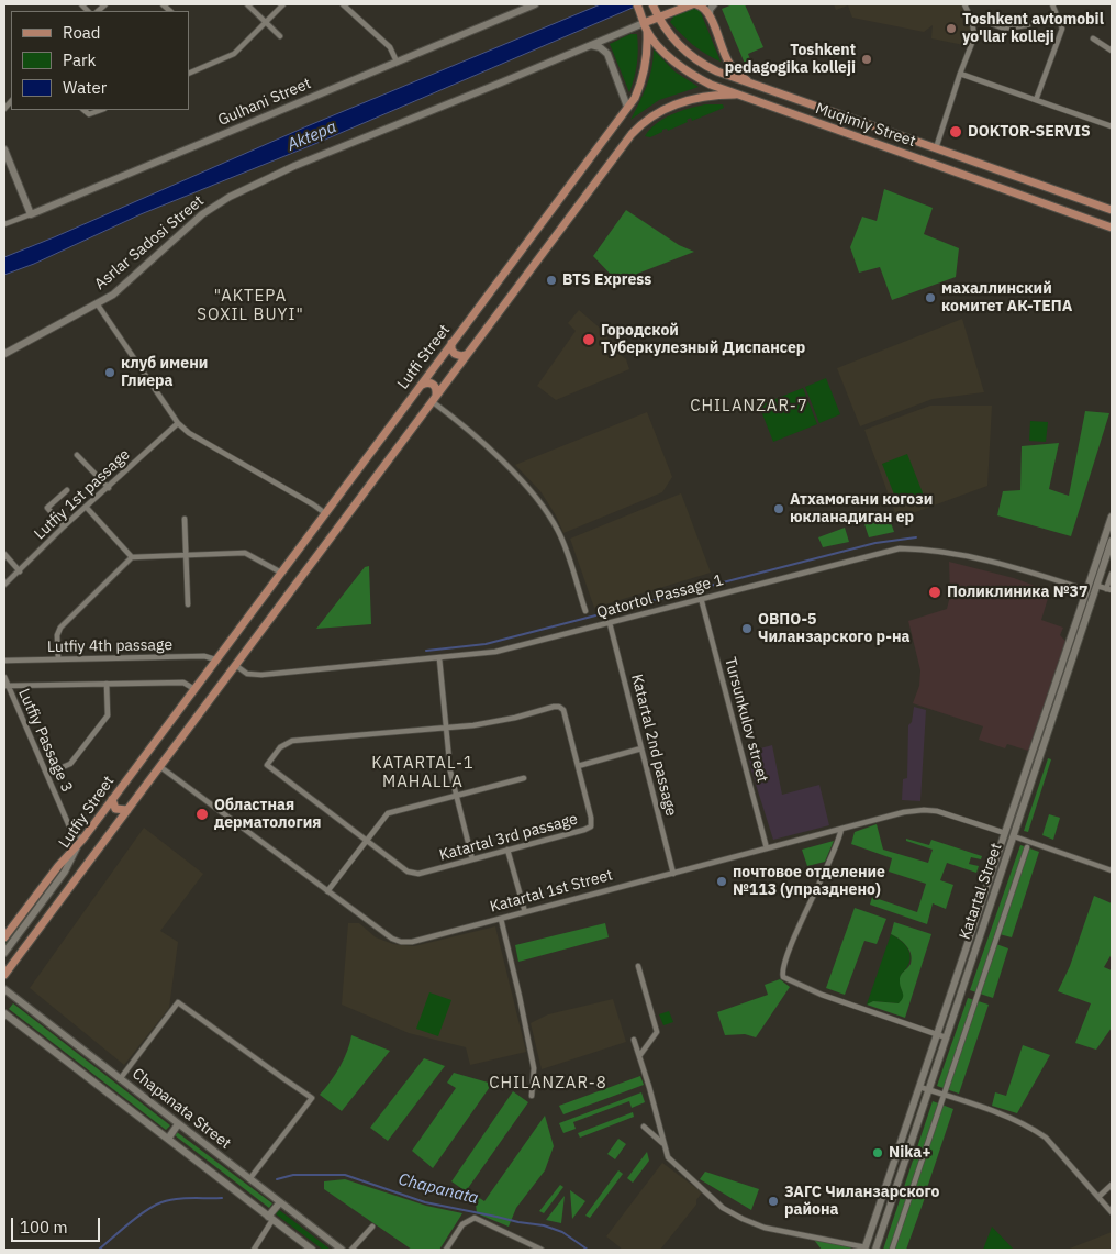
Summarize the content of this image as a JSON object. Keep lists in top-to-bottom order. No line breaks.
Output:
{"streets":{"main road":["Gulhani Street","Muqimiy Street","Asrlar Sadosi Street","Lutfi Street","Lutfiy Street","Katartal Street","Chapanata Street"],"street":["Lutfiy 1st passage","Qatortol Passage 1","Lutfiy 4th passage","Tursunkulov street","Lutfiy Passage 3","Katartal 2nd passage","Katartal 3rd passage","Katartal 1st Street"]},"crossings":[["Muqimiy Street","Asrlar Sadosi Street"],["Muqimiy Street","Lutfi Street"],["Asrlar Sadosi Street","Lutfi Street"],["Lutfi Street","Lutfiy 4th passage"],["Lutfi Street","Lutfiy Street"],["Qatortol Passage 1","Tursunkulov street"],["Qatortol Passage 1","Katartal 2nd passage"],["Qatortol Passage 1","Katartal Street"],["Tursunkulov street","Katartal 1st Street"],["Lutfiy Passage 3","Lutfiy Street"],["Katartal 2nd passage","Katartal 1st Street"],["Katartal 1st Street","Katartal Street"]],"districts":["\"AKTEPA SOXIL BUYI\"","CHILANZAR-7","KATARTAL-1 MAHALLA","CHILANZAR-8"],"water":["Aktepa","Chapanata"],"places":["Toshkent avtomobil yo'llar kolleji","Toshkent pedagogika kolleji","DOKTOR-SERVIS","BTS Express","махаллинский комитет АК-ТЕПА","Городской Туберкулезный Диспансер","клуб имени Глиера","Атхамогани когози юкланадиган ер","Поликлиника №37","ОВПО-5 Чиланзарского р-на","Областная дерматология","почтовое отделение №113 (упразднено)","Nika+","ЗАГС Чиланзарского района"],"legend":["Road","Park","Water"],"scale_bar":"100 m"}
